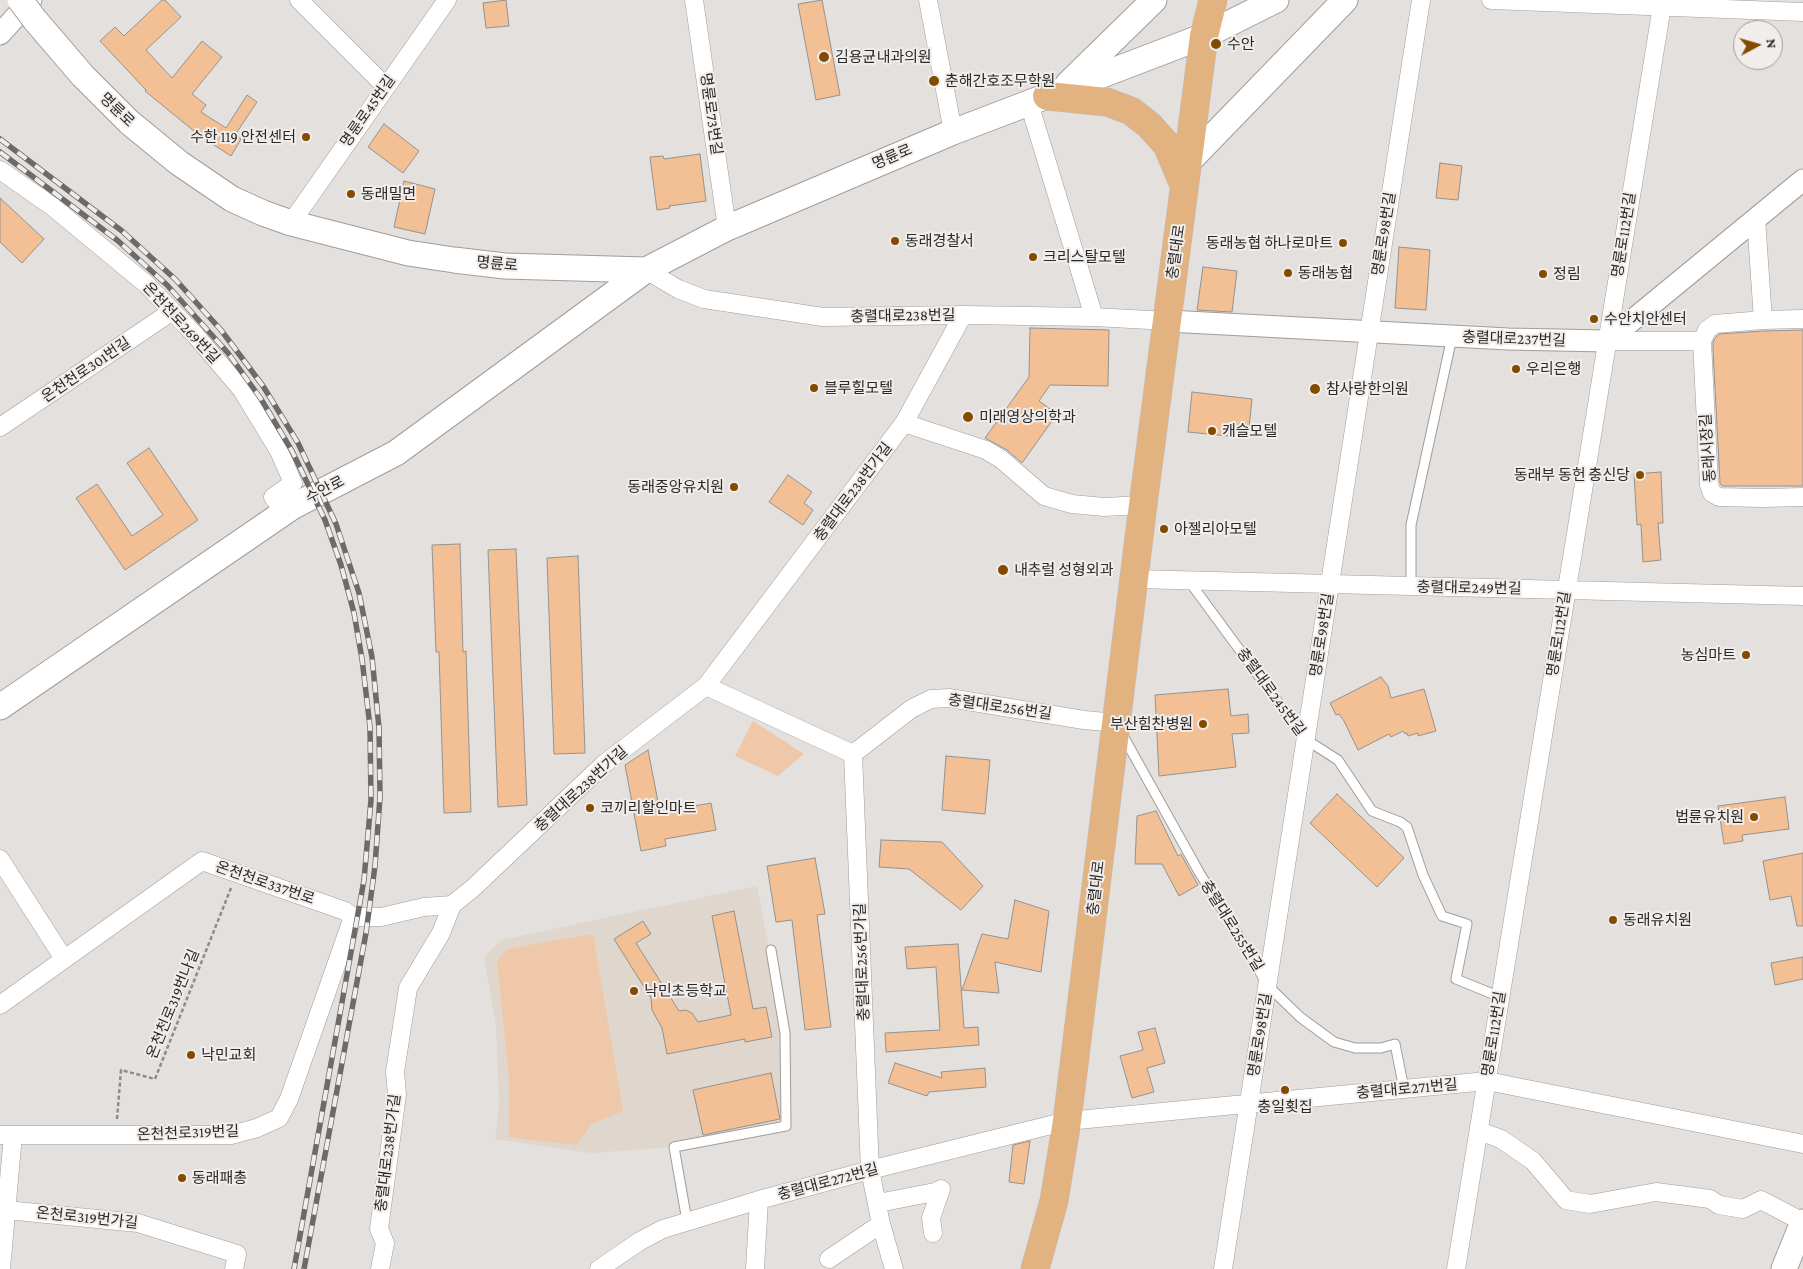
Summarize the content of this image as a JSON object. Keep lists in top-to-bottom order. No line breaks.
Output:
{"streets":{"main road":["명륜로","충렬대로","수안로"],"street":["명륜로45번길","명륜로73번길","명륜로98번길","명륜로112번길","충렬대로238번길","온천천로269번길","충렬대로237번길","온천천로301번길","동래시장길","충렬대로238번가길","충렬대로249번길","충렬대로256번길","온천천로337번로","충렬대로256번가길","충렬대로271번길","온천천로319번길","충렬대로272번길","온천로319번가길"],"lane":["충렬대로245번길","충렬대로255번길"],"path":["온천천로319번나길"]},"crossings":[["명륜로","명륜로45번길"],["명륜로","명륜로73번길"],["명륜로","충렬대로"],["명륜로","충렬대로238번길"],["명륜로","수안로"],["명륜로98번길","충렬대로237번길"],["명륜로98번길","충렬대로249번길"],["명륜로98번길","충렬대로245번길"],["명륜로98번길","충렬대로255번길"],["명륜로98번길","충렬대로271번길"],["명륜로112번길","충렬대로237번길"],["명륜로112번길","충렬대로249번길"],["명륜로112번길","충렬대로245번길"],["명륜로112번길","충렬대로271번길"],["충렬대로","충렬대로238번길"],["충렬대로","충렬대로237번길"],["충렬대로","충렬대로249번길"],["충렬대로","충렬대로256번길"],["충렬대로","충렬대로255번길"],["충렬대로","충렬대로271번길"],["충렬대로","충렬대로272번길"],["충렬대로238번길","충렬대로237번길"],["충렬대로238번길","수안로"],["충렬대로238번길","충렬대로238번가길"],["온천천로269번길","온천천로301번길"],["온천천로269번길","수안로"],["충렬대로238번가길","온천천로337번로"],["충렬대로249번길","충렬대로245번길"],["충렬대로256번길","충렬대로255번길"],["충렬대로256번길","충렬대로256번가길"],["온천천로337번로","온천천로319번나길"],["온천천로337번로","온천천로319번길"],["충렬대로255번길","충렬대로271번길"],["충렬대로256번가길","충렬대로272번길"],["온천천로319번나길","온천천로319번길"],["충렬대로271번길","충렬대로272번길"]],"places":["수안","김용균내과의원","춘해간호조무학원","수한 119 안전센터","동래밀면","동래경찰서","동래농협 하나로마트","크리스탈모텔","동래농협","정림","수안치안센터","우리은행","블루힐모텔","참사랑한의원","미래영상의학과","캐슬모텔","동래부 동헌 충신당","동래중앙유치원","아젤리아모텔","내추럴 성형외과","농심마트","부산힘찬병원","코끼리할인마트","법륜유치원","동래유치원","낙민초등학교","낙민교회","충일횟집","동래패총"],"north":"right"}
